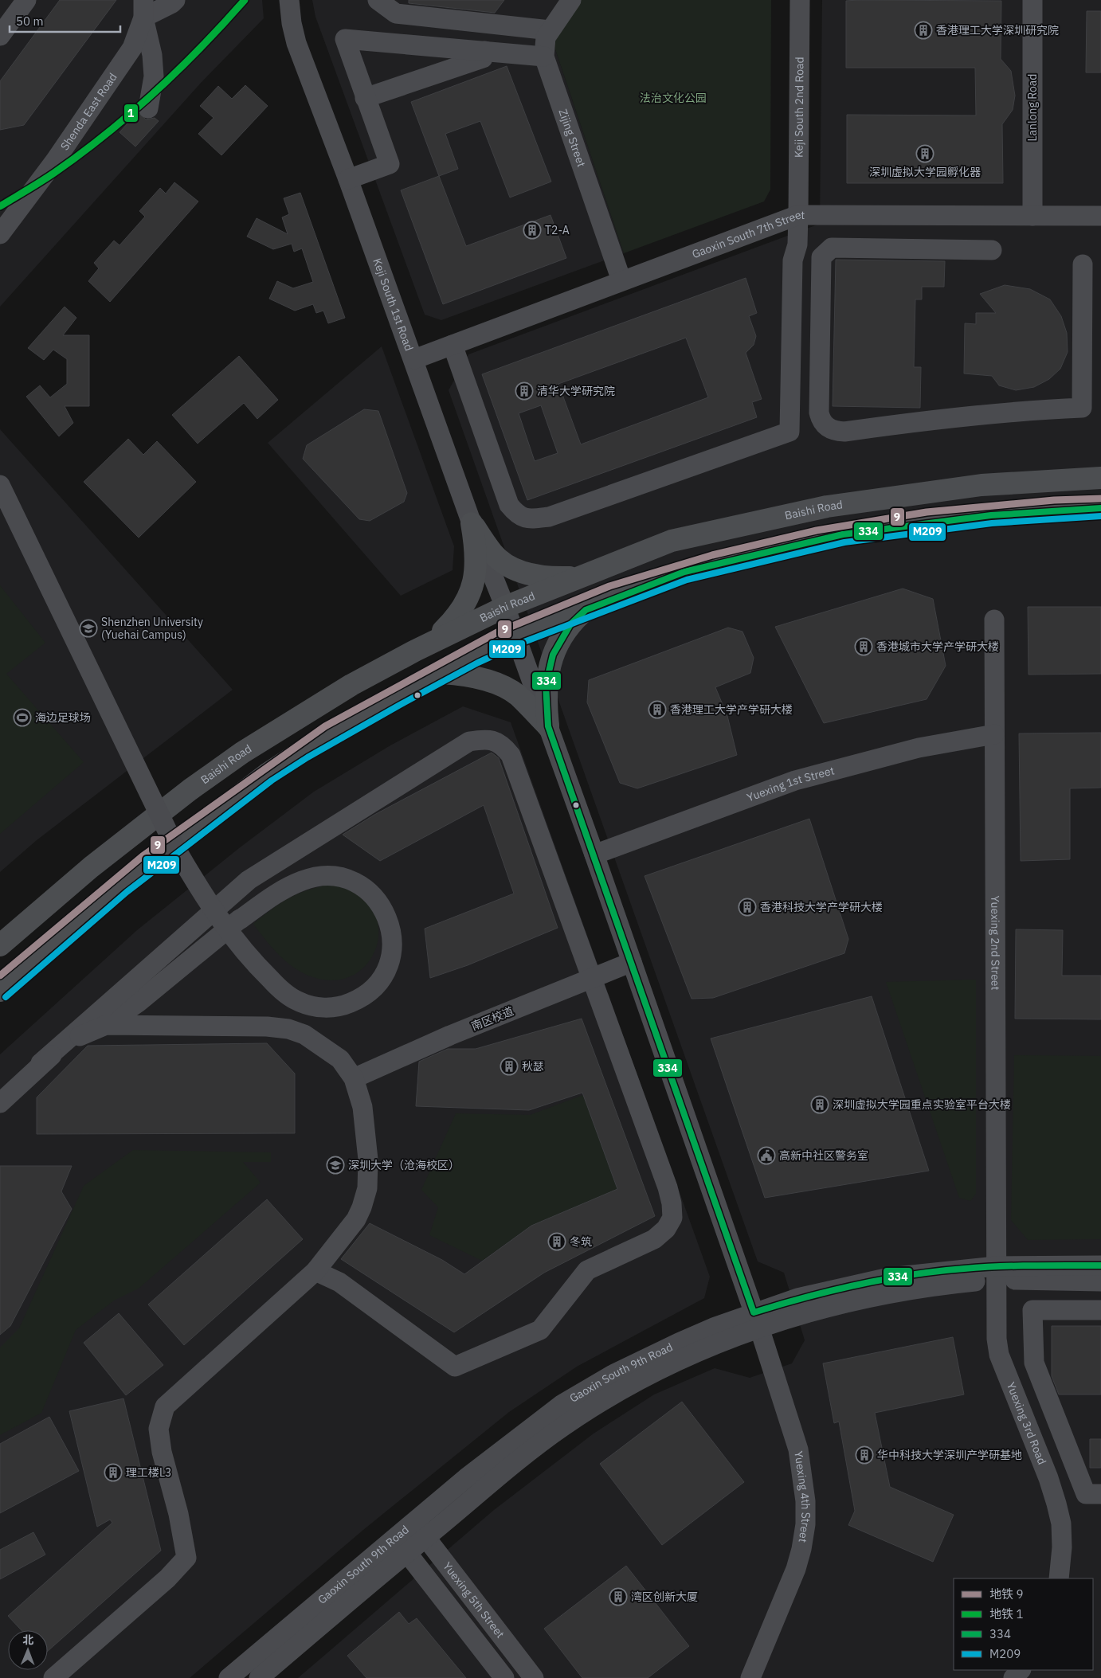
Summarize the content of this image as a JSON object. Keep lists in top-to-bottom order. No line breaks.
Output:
{"streets":{"main road":["Baishi Road"],"street":["Keji South 2nd Road","Lanlong Road","Shenda East Road","Zijing Street","Gaoxin South 7th Street","Keji South 1st Road","Yuexing 1st Street","Yuexing 2nd Street","南区校道","Gaoxin South 9th Road","Yuexing 3rd Road","Yuexing 4th Street","Yuexing 5th Street"]},"crossings":[["Keji South 2nd Road","Gaoxin South 7th Street"],["Lanlong Road","Gaoxin South 7th Street"],["Zijing Street","Gaoxin South 7th Street"],["Gaoxin South 7th Street","Keji South 1st Road"],["Keji South 1st Road","Baishi Road"],["Keji South 1st Road","Yuexing 1st Street"],["Keji South 1st Road","南区校道"],["Keji South 1st Road","Yuexing 4th Street"],["Yuexing 1st Street","Yuexing 2nd Street"],["Yuexing 2nd Street","Gaoxin South 9th Road"],["Yuexing 2nd Street","Yuexing 3rd Road"],["南区校道","Yuexing 4th Street"],["Gaoxin South 9th Road","Yuexing 3rd Road"],["Gaoxin South 9th Road","Yuexing 4th Street"],["Gaoxin South 9th Road","Yuexing 5th Street"]],"parks":["法治文化公园"],"places":{"building":["香港理工大学深圳研究院","深圳虚拟大学园孵化器","T2-A","清华大学研究院","香港城市大学产学研大楼","香港理工大学产学研大楼","香港科技大学产学研大楼","秋瑟","深圳虚拟大学园重点实验室平台大楼","冬筑","华中科技大学深圳产学研基地","理工楼L3","湾区创新大厦"],"school or university":["Shenzhen University (Yuehai Campus)","深圳大学（沧海校区）"],"sports":["海边足球场"],"public building":["高新中社区警务室"]},"lines":["metro line 1","metro line 9","transit line 334","transit line M209"],"legend":["地铁 9","地铁 1","334","M209"],"scale_bar":"50 m","north":"top"}
